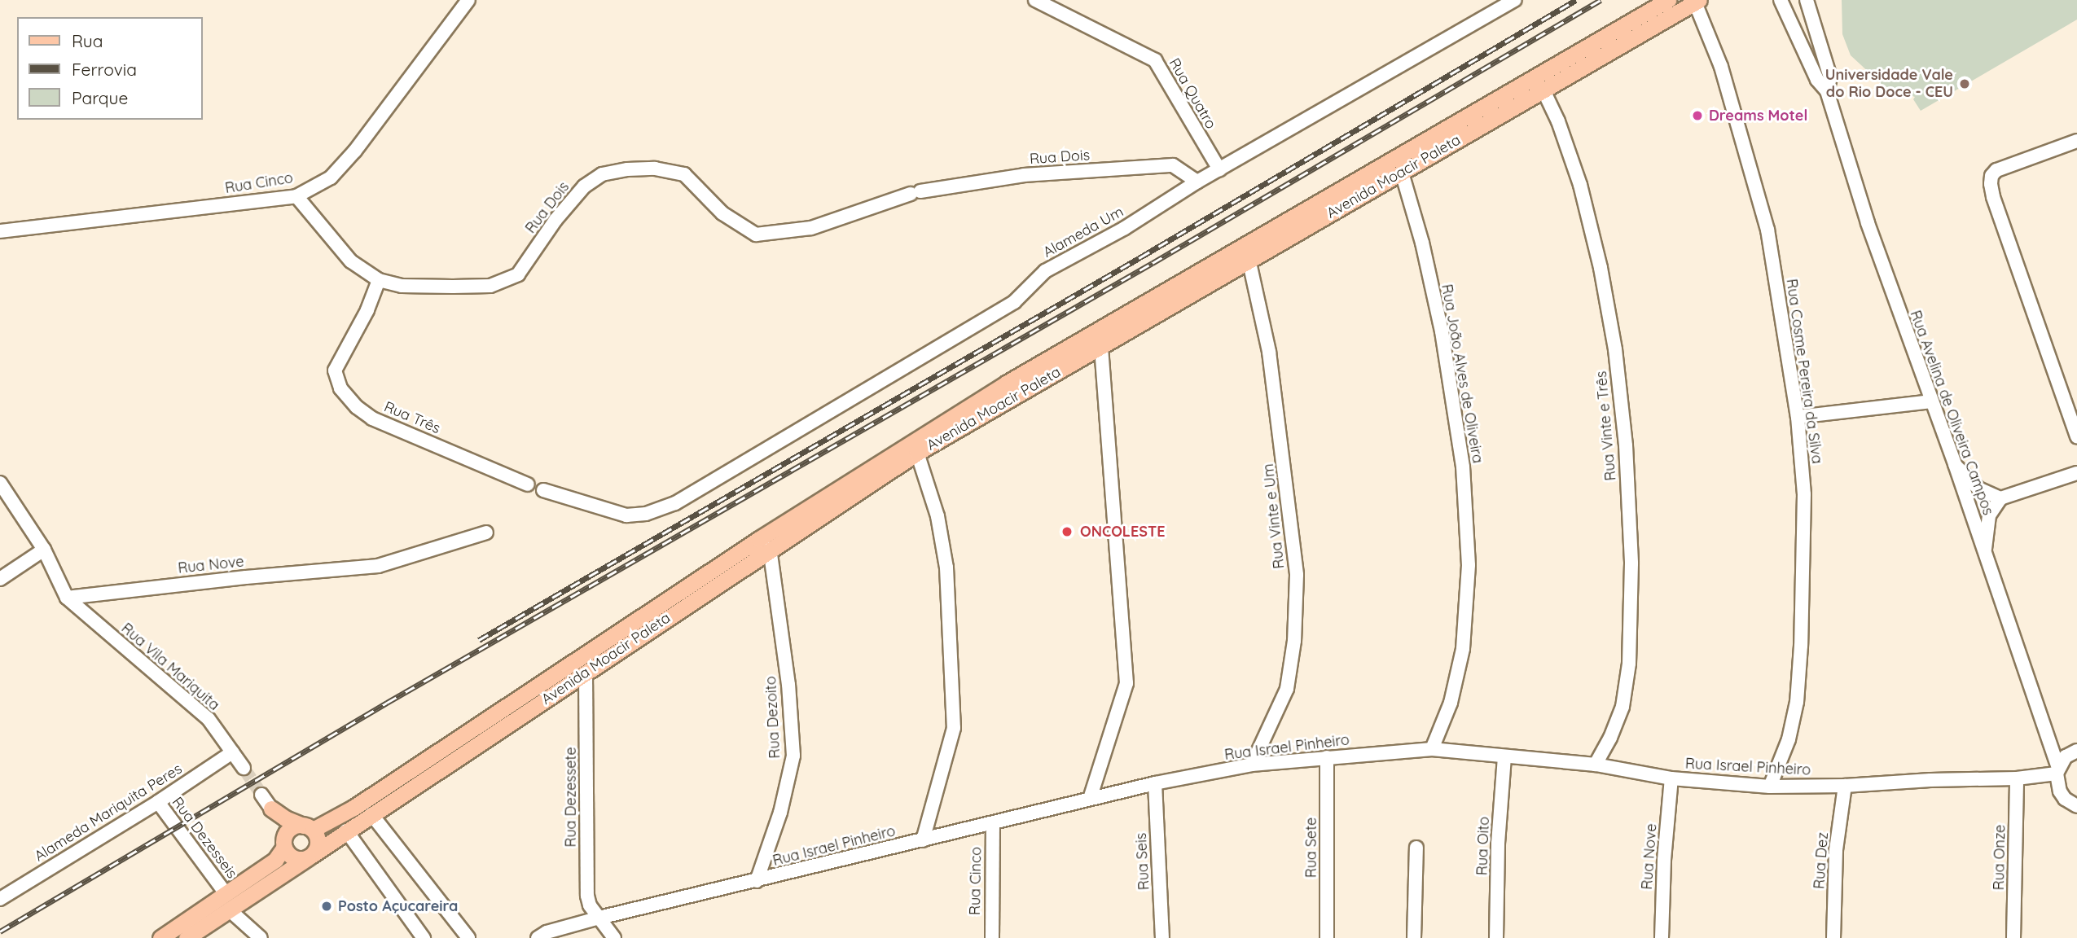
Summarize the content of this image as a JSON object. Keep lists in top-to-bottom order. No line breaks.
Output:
{"streets":{"main road":["Avenida Moacir Paleta"],"street":["Rua Quatro","Rua Dois","Rua Cinco","Alameda Um","Rua Cosme Pereira da Silva","Rua João Alves de Oliveira","Rua Avelina de Oliveira Campos","Rua Três","Rua Vinte e Três","Rua Vinte e Um","Rua Nove","Rua Vila Mariquita","Rua Dezoito","Rua Israel Pinheiro","Rua Dezessete","Alameda Mariquita Peres","Rua Dezesseis","Rua Oito","Rua Sete","Rua Onze","Rua Dez","Rua Seis"]},"crossings":[["Rua Quatro","Alameda Um"],["Rua Dois","Rua Cinco"],["Rua Dois","Alameda Um"],["Rua Dois","Rua Três"],["Avenida Moacir Paleta","Rua Cosme Pereira da Silva"],["Avenida Moacir Paleta","Rua João Alves de Oliveira"],["Avenida Moacir Paleta","Rua Vinte e Três"],["Avenida Moacir Paleta","Rua Vinte e Um"],["Avenida Moacir Paleta","Rua Dezoito"],["Avenida Moacir Paleta","Rua Dezessete"],["Rua Cinco","Rua Israel Pinheiro"],["Rua Cosme Pereira da Silva","Rua Israel Pinheiro"],["Rua João Alves de Oliveira","Rua Israel Pinheiro"],["Rua Avelina de Oliveira Campos","Rua Israel Pinheiro"],["Rua Vinte e Três","Rua Israel Pinheiro"],["Rua Vinte e Um","Rua Israel Pinheiro"],["Rua Nove","Rua Vila Mariquita"],["Rua Nove","Rua Israel Pinheiro"],["Rua Vila Mariquita","Alameda Mariquita Peres"],["Rua Dezoito","Rua Israel Pinheiro"],["Rua Israel Pinheiro","Rua Dezessete"],["Rua Israel Pinheiro","Rua Oito"],["Rua Israel Pinheiro","Rua Sete"],["Rua Israel Pinheiro","Rua Onze"],["Rua Israel Pinheiro","Rua Dez"],["Rua Israel Pinheiro","Rua Seis"],["Alameda Mariquita Peres","Rua Dezesseis"]],"places":["Universidade Vale do Rio Doce - CEU","Dreams Motel","ONCOLESTE","Posto Açucareira"],"legend":["Rua","Ferrovia","Parque"]}
